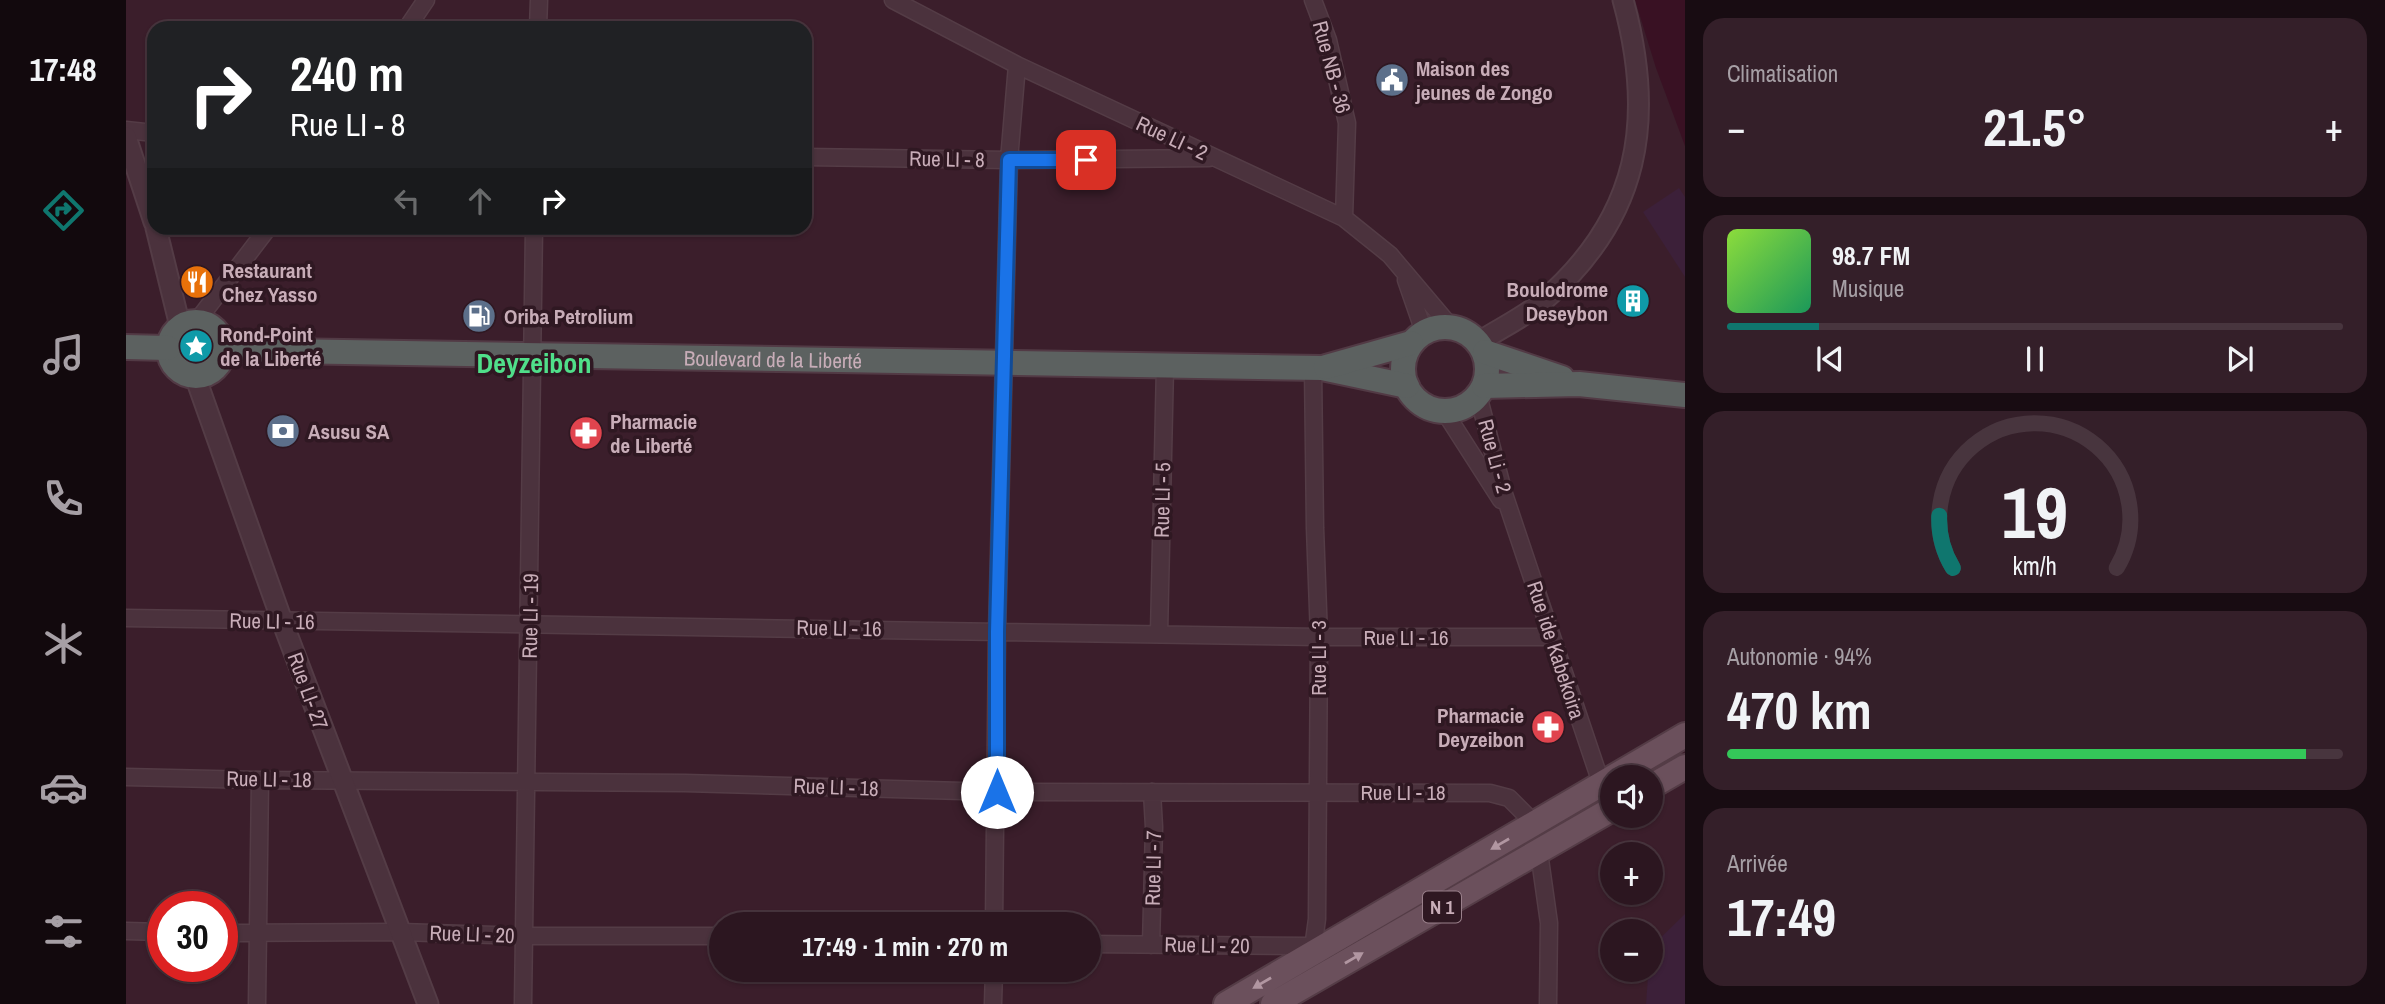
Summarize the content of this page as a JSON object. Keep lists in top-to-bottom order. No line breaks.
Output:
{"streets":{"highway":["Boulevard de la Liberté"],"main road":["N 1"],"street":["Rue NB - 36","Rue LI - 2","Rue LI - 8","Rue Li - 2","Rue LI - 5","Rue LI - 19","Rue LI - 16","Rue ide Kabekoira","Rue LI - 3","Rue LI- 27","Rue LI - 18","Rue LI - 7","Rue LI - 20"]},"crossings":[["Rue NB - 36","Rue LI - 2"],["Rue LI - 2","Rue LI - 8"],["Boulevard de la Liberté","Rue Li - 2"],["Boulevard de la Liberté","Rue LI - 5"],["Boulevard de la Liberté","Rue LI - 19"],["Boulevard de la Liberté","Rue LI - 3"],["Boulevard de la Liberté","Rue LI- 27"],["Rue Li - 2","Rue ide Kabekoira"],["Rue LI - 5","Rue LI - 16"],["Rue LI - 19","Rue LI - 16"],["Rue LI - 19","Rue LI - 18"],["Rue LI - 19","Rue LI - 20"],["Rue LI - 16","Rue ide Kabekoira"],["Rue LI - 16","Rue LI - 3"],["Rue LI - 16","Rue LI- 27"],["Rue LI - 3","Rue LI - 18"],["Rue LI - 3","Rue LI - 20"],["Rue LI- 27","Rue LI - 18"],["Rue LI- 27","Rue LI - 20"],["Rue LI - 18","Rue LI - 7"],["Rue LI - 7","Rue LI - 20"]],"districts":["Deyzeibon"],"places":{"public building":["Maison des jeunes de Zongo"],"restaurant":["Restaurant Chez Yasso"],"building":["Boulodrome Deseybon"],"fuel station":["Oriba Petrolium"],"place":["Rond-Point de la Liberté"],"bank":["Asusu SA"],"pharmacy":["Pharmacie de Liberté","Pharmacie Deyzeibon"]},"page":{"tabs":"17:48","tile":["Climatisation",["Autonomie · 94%","470 km"],["Arrivée","17:49"]],"turn":["240 m","Rue LI - 8"],"heat":["−","21.5°","+"],"song":["98.7 FM","Musique"],"map_buttons":["+","−"],"limit":"30","trip":"17:49 · 1 min · 270 m","gauge":["19","km/h"]}}
